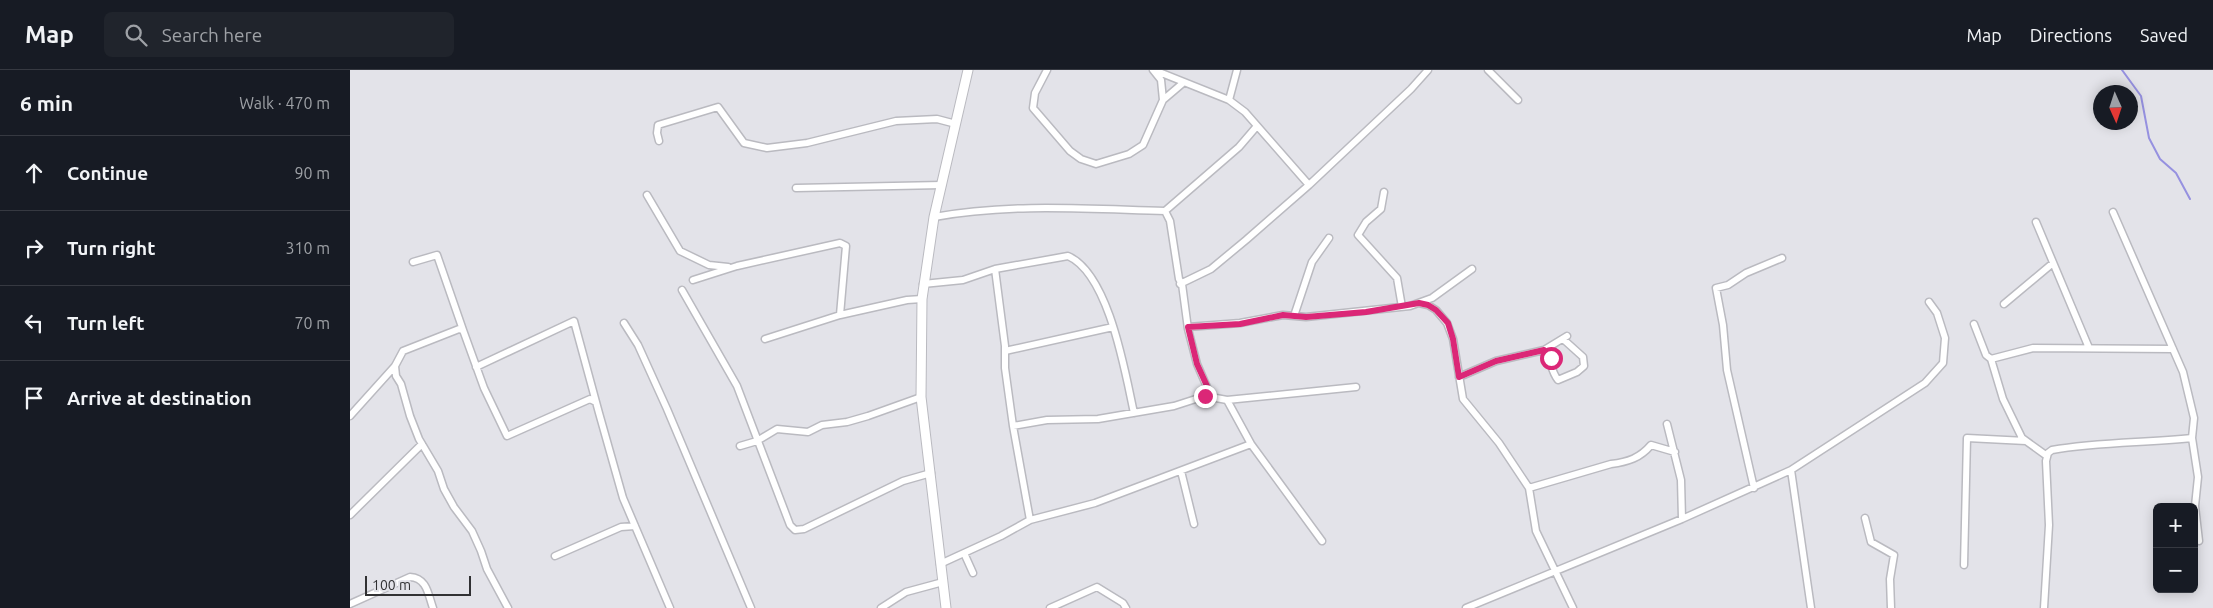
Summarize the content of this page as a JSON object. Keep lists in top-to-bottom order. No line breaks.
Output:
{"scale_bar":"100 m","north":"bottom","page":{"header":"Map","search":"Search here","nav":["Map","Directions","Saved"],"heading":["6 min","Walk · 470 m"],"list":[["Continue","90 m"],["Turn right","310 m"],["Turn left","70 m"],"Arrive at destination"],"map_buttons":["+","−"],"scale":"100 m"}}
